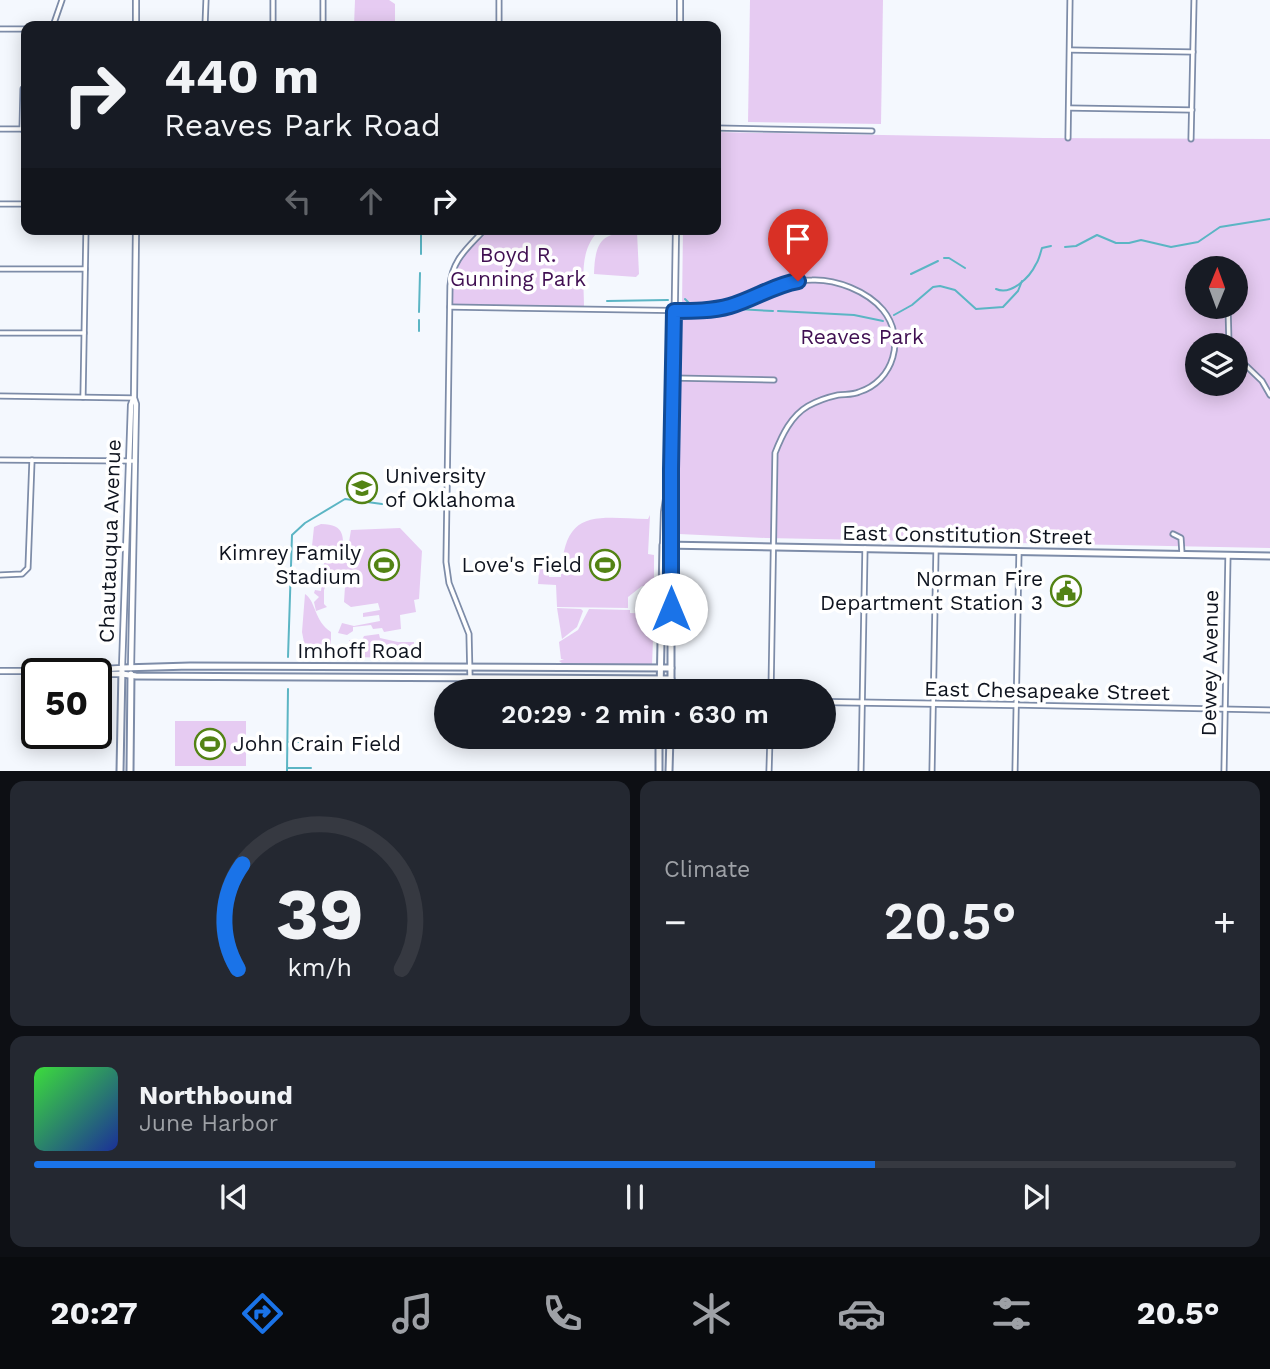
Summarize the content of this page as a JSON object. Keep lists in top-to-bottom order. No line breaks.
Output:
{"streets":{"main road":["East Constitution Street","Chautauqua Avenue","Imhoff Road"],"street":["Dewey Avenue","East Chesapeake Street"]},"crossings":[["East Constitution Street","Dewey Avenue"],["Chautauqua Avenue","Imhoff Road"],["Dewey Avenue","East Chesapeake Street"]],"parks":["Boyd R. Gunning Park","Reaves Park"],"places":{"school or university":["University of Oklahoma"],"sports":["Kimrey Family Stadium","Love's Field","John Crain Field"],"public building":["Norman Fire Department Station 3"]},"north":"top","page":{"turn":["440 m","Reaves Park Road"],"limit":"50","trip":"20:29 · 2 min · 630 m","tile":"Climate","heat":["−","20.5°","+"],"song":["Northbound","June Harbor"],"tabs":["20:27","20.5°"],"gauge":["39","km/h"]}}
